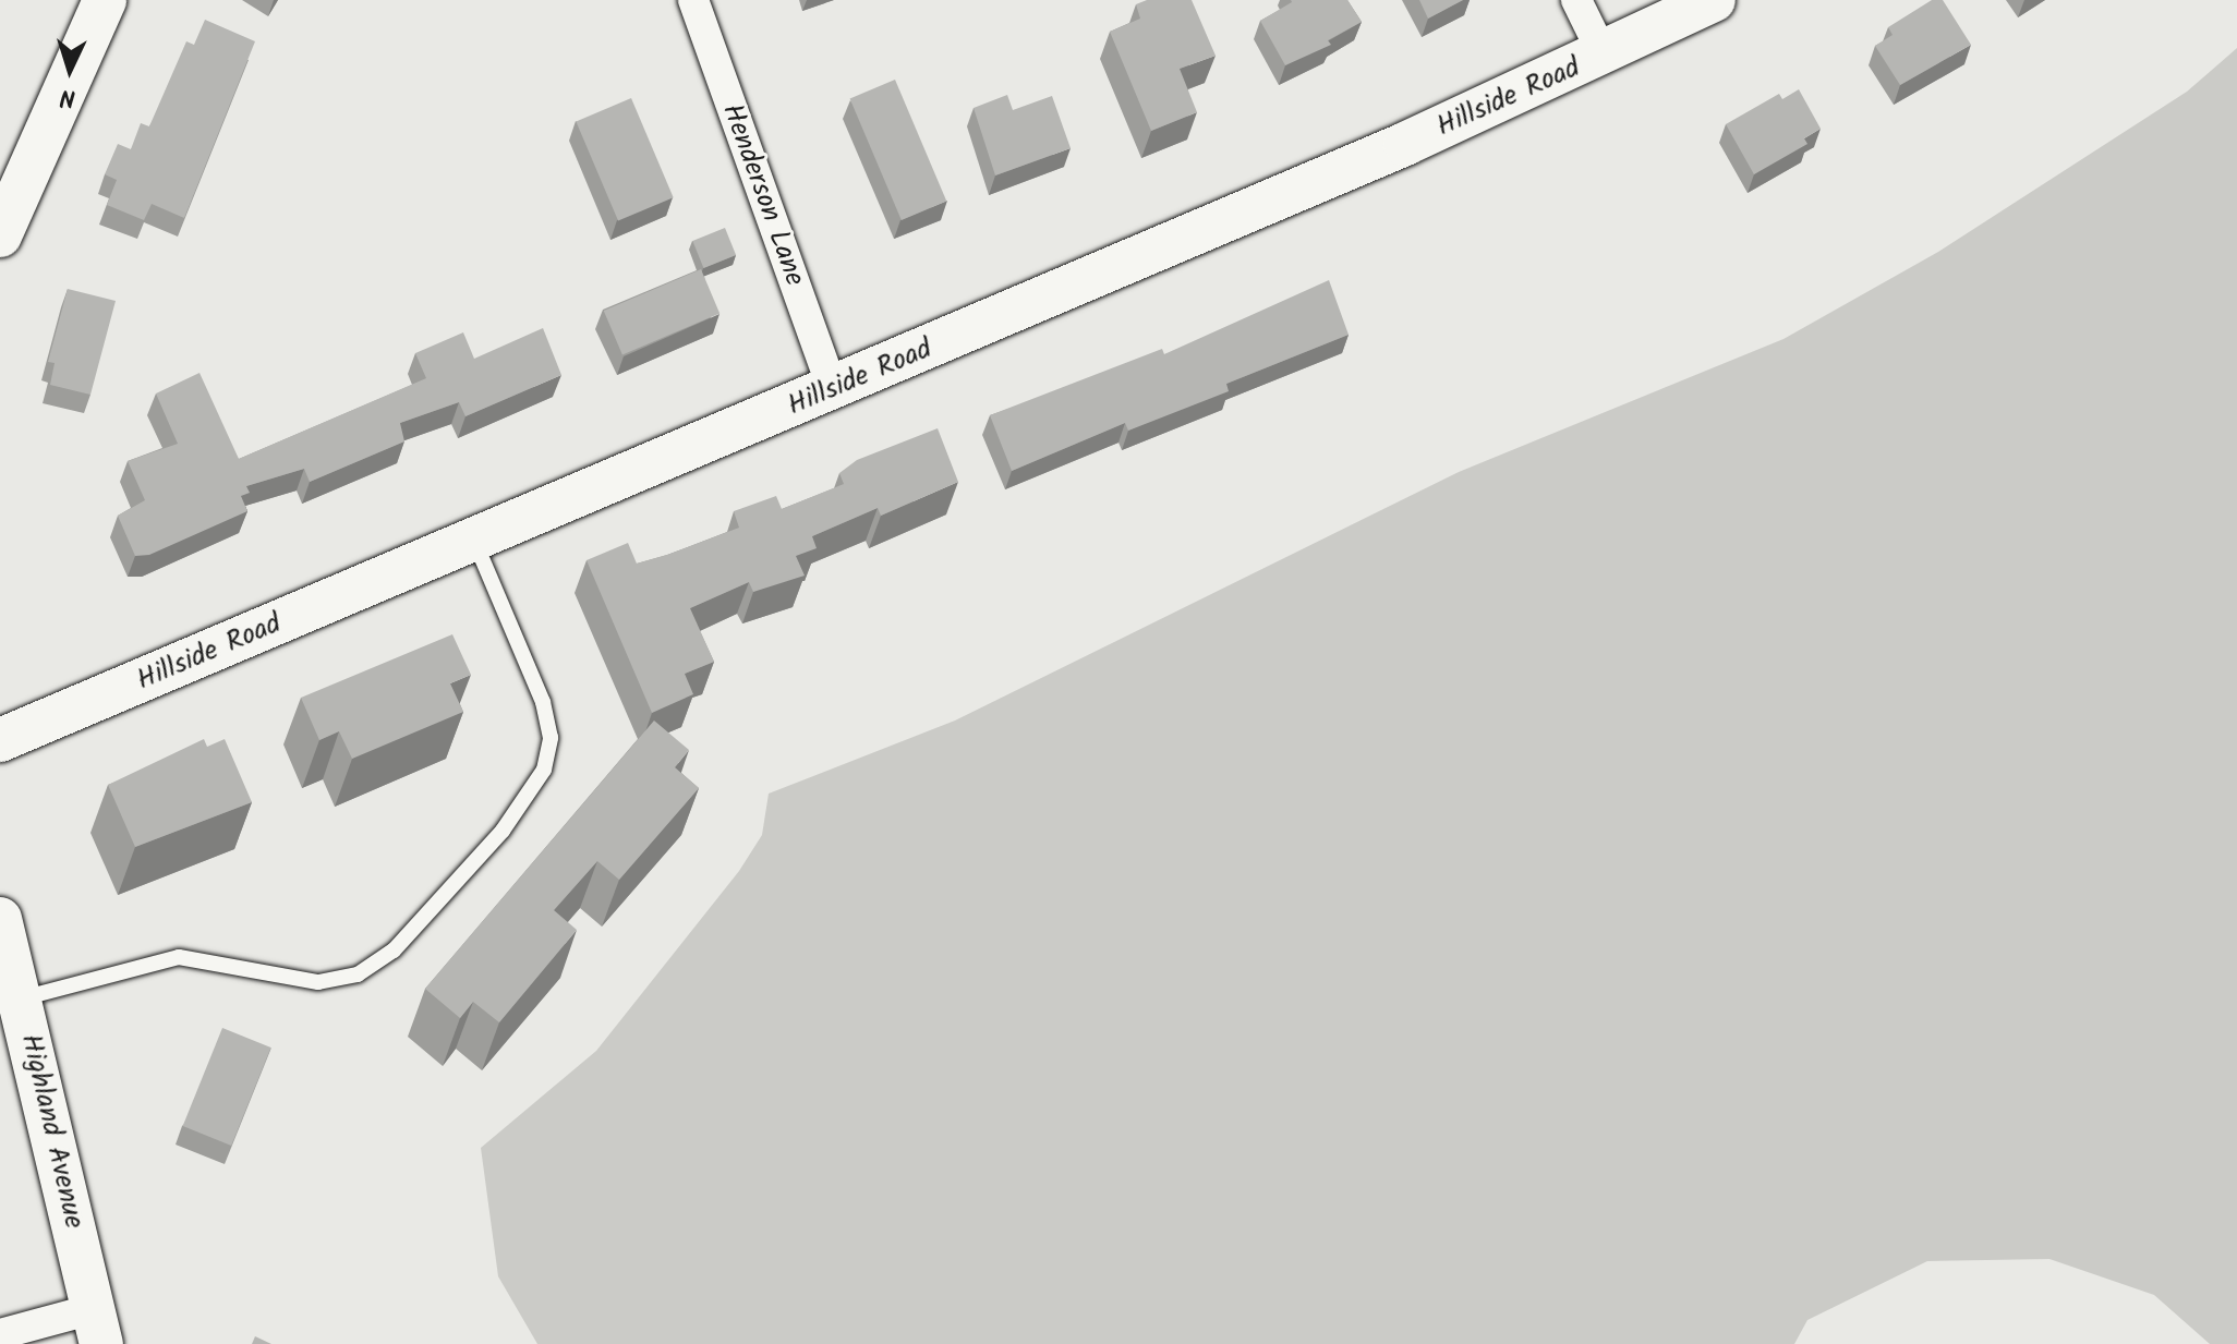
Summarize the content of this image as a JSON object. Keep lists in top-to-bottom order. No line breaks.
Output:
{"streets":{"street":["Hillside Road","Henderson Lane","Highland Avenue"]},"crossings":[["Hillside Road","Henderson Lane"]],"north":"bottom"}
